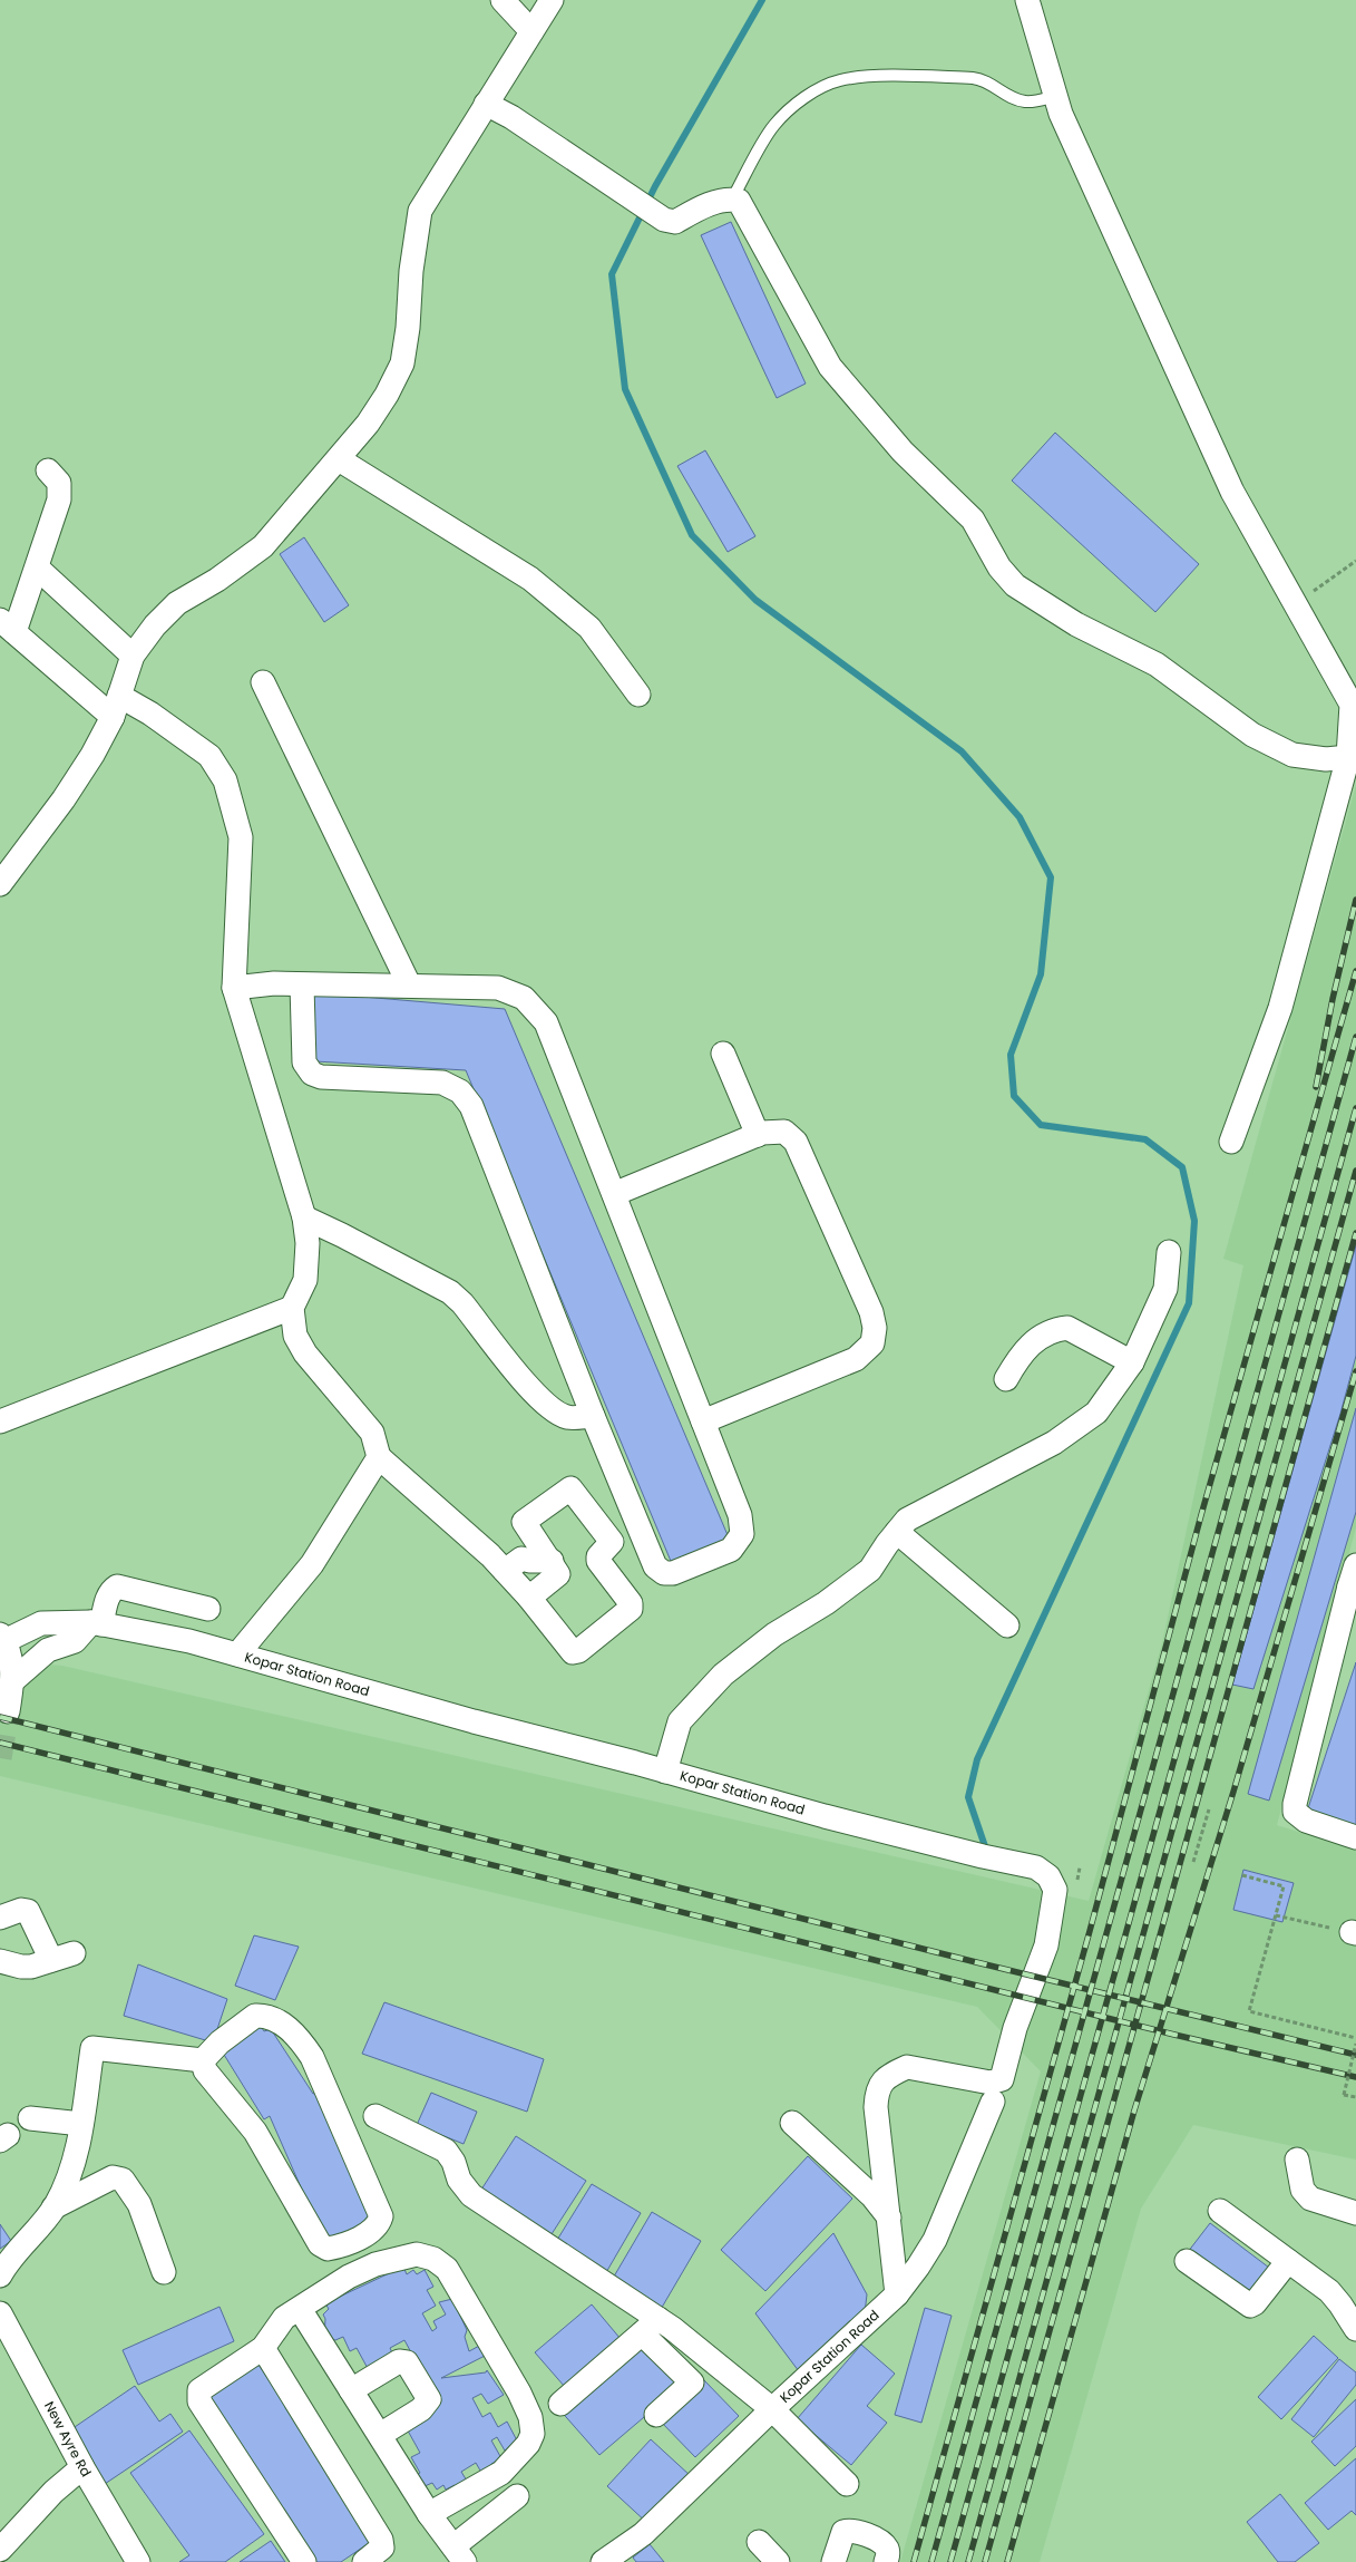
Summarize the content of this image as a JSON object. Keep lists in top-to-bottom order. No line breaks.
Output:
{"streets":{"street":["Kopar Station Road","New Ayre Rd"]}}
